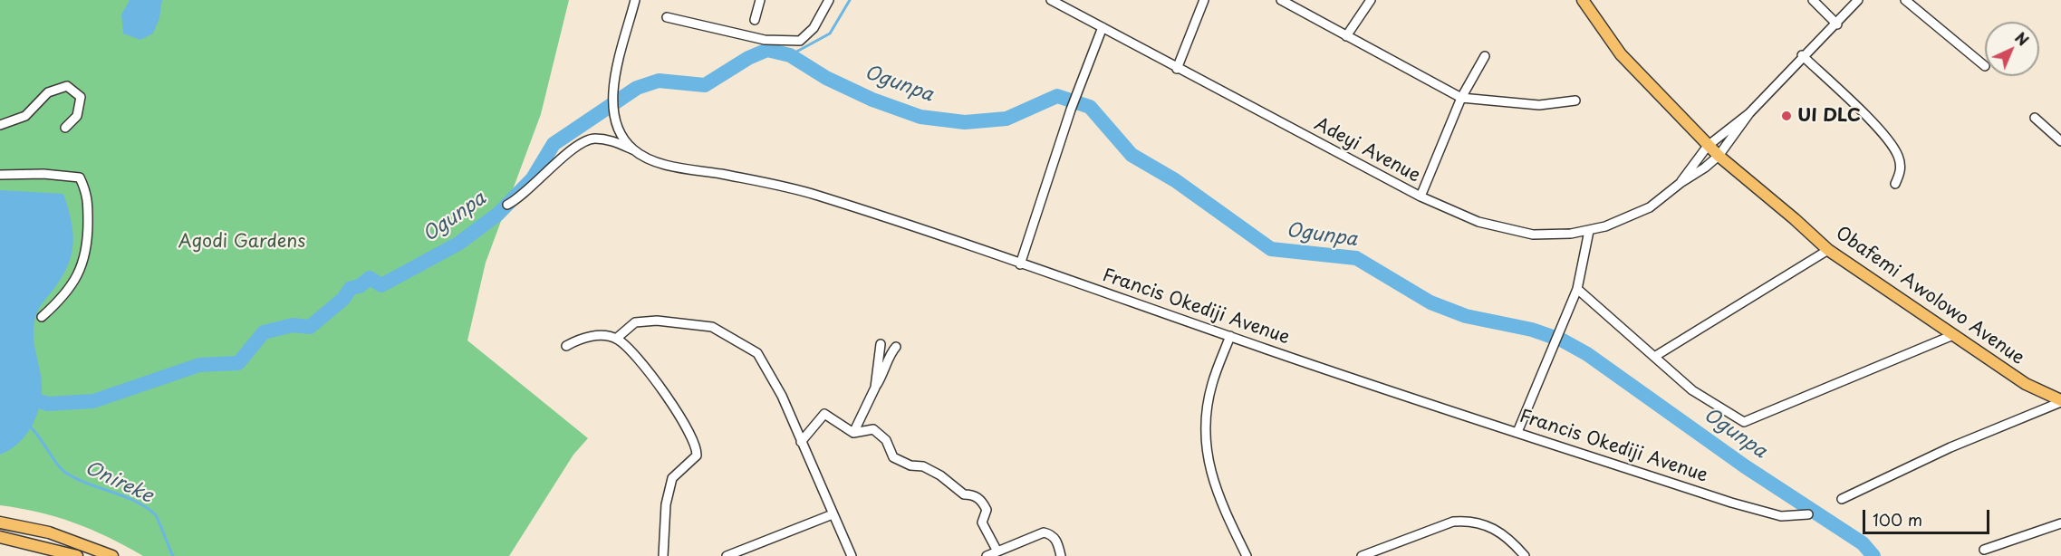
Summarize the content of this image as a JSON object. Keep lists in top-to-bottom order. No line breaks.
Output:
{"streets":{"main road":["Obafemi Awolowo Avenue"],"street":["Adeyi Avenue","Francis Okediji Avenue"]},"crossings":[["Adeyi Avenue","Obafemi Awolowo Avenue"]],"water":["Ogunpa","Onireke"],"parks":["Agodi Gardens"],"places":["UI DLC"],"scale_bar":"100 m","north":"top right"}
